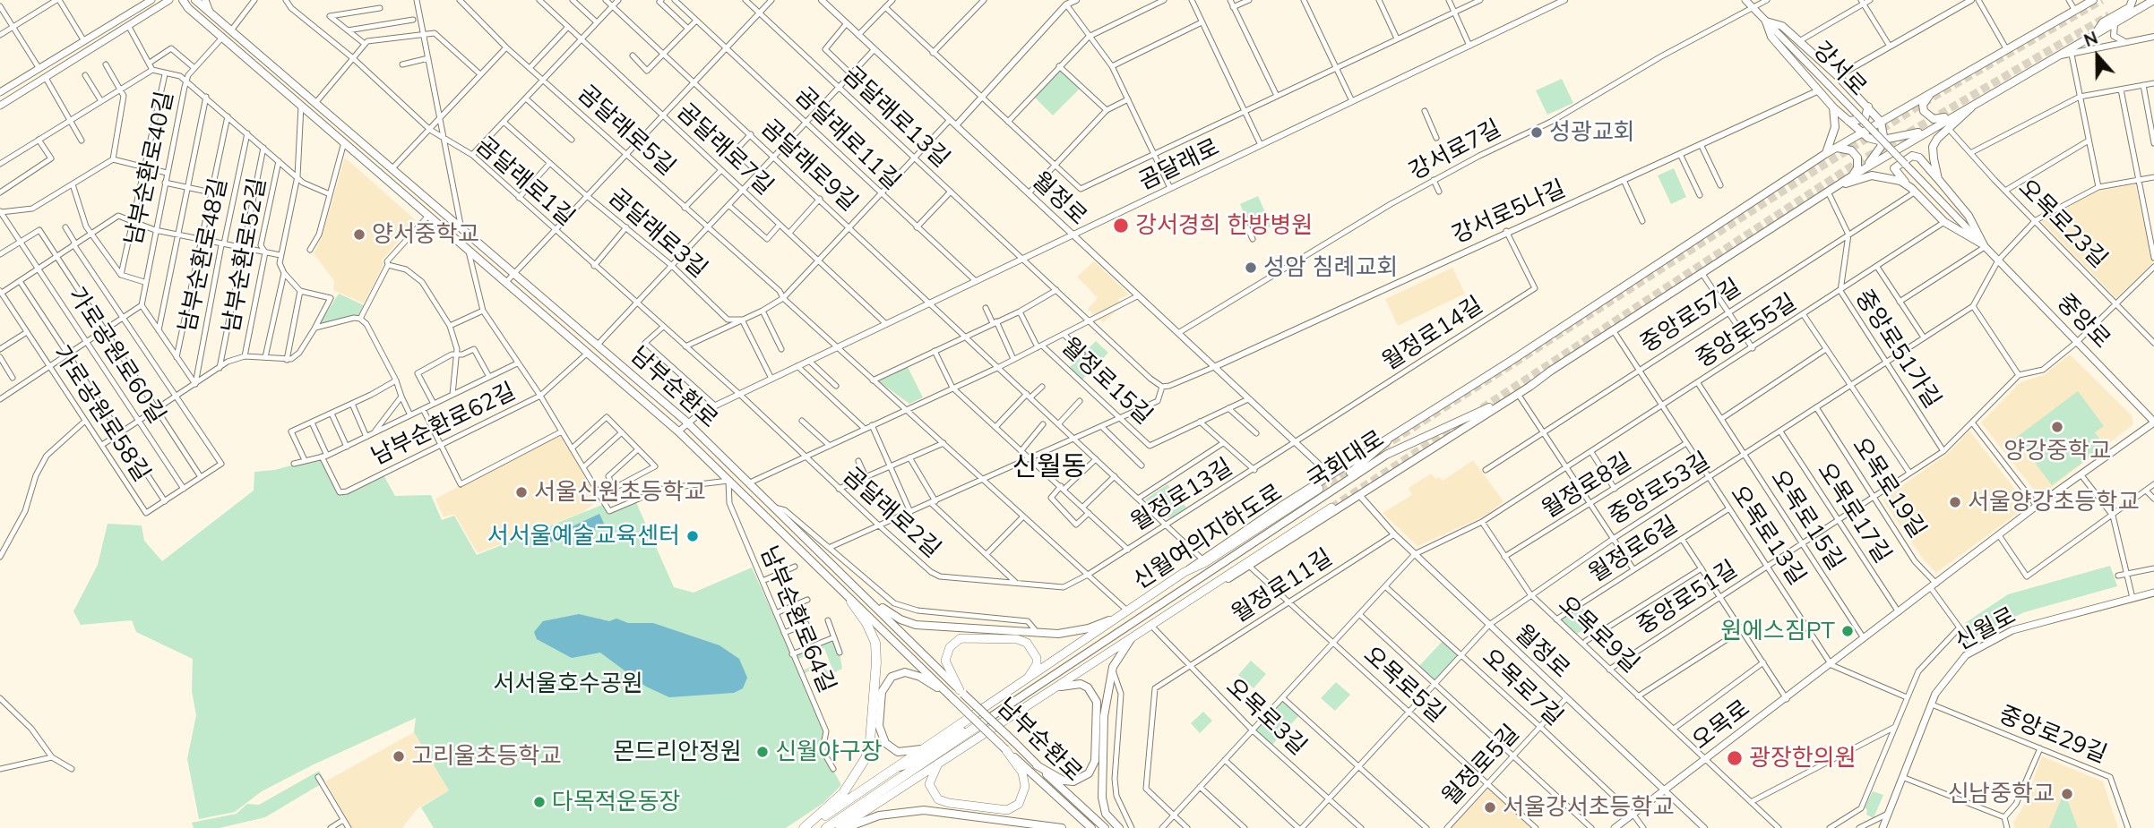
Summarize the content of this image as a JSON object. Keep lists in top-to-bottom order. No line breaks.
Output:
{"streets":{"highway":["신월여의지하도로"],"main road":["강서로","중앙로","남부순환로","국회대로","신월로","오목로"],"street":["곰달래로13길","곰달래로5길","곰달래로11길","곰달래로7길","강서로7길","곰달래로","곰달래로9길","남부순환로40길","곰달래로1길","월정로","강서로5나길","오목로23길","곰달래로3길","남부순환로48길","남부순환로52길","중앙로57길","중앙로55길","월정로14길","중앙로51가길","가로공원로60길","월정로15길","가로공원로58길","남부순환로62길","월정로8길","오목로19길","중앙로53길","월정로13길","곰달래로2길","오목로17길","오목로15길","오목로13길","월정로6길","월정로11길","중앙로51길","남부순환로64길","오목로9길","오목로5길","오목로7길","오목로3길","중앙로29길","월정로5길"]},"crossings":[["강서로","강서로7길"],["강서로","중앙로"],["곰달래로13길","곰달래로"],["곰달래로5길","곰달래로7길"],["곰달래로5길","곰달래로"],["곰달래로5길","월정로13길"],["곰달래로5길","곰달래로2길"],["곰달래로5길","신월여의지하도로"],["곰달래로11길","곰달래로"],["곰달래로7길","곰달래로"],["강서로7길","월정로"],["곰달래로","곰달래로9길"],["곰달래로","곰달래로1길"],["곰달래로","월정로"],["곰달래로","남부순환로"],["곰달래로","곰달래로2길"],["곰달래로9길","월정로13길"],["남부순환로40길","남부순환로"],["곰달래로1길","곰달래로2길"],["월정로","강서로5나길"],["월정로","중앙로55길"],["월정로","월정로14길"],["월정로","월정로15길"],["월정로","중앙로53길"],["월정로","월정로13길"],["월정로","월정로11길"],["월정로","오목로"],["월정로","월정로5길"],["강서로5나길","월정로14길"],["오목로23길","중앙로53길"],["오목로23길","중앙로51길"],["중앙로57길","중앙로51가길"],["중앙로57길","오목로13길"],["중앙로","중앙로53길"],["중앙로","중앙로51길"],["중앙로","오목로"],["중앙로55길","중앙로51가길"],["중앙로55길","오목로15길"],["중앙로55길","오목로13길"],["중앙로55길","오목로9길"],["월정로14길","월정로13길"],["중앙로51가길","중앙로53길"],["중앙로51가길","중앙로51길"],["월정로15길","월정로13길"],["남부순환로","남부순환로62길"],["남부순환로","남부순환로64길"],["월정로8길","오목로13길"],["월정로8길","오목로9길"],["오목로19길","중앙로53길"],["오목로19길","중앙로51길"],["오목로19길","오목로"],["중앙로53길","오목로17길"],["중앙로53길","오목로15길"],["중앙로53길","오목로13길"],["중앙로53길","오목로9길"],["중앙로53길","오목로5길"],["중앙로53길","오목로7길"],["중앙로53길","오목로3길"],["월정로13길","곰달래로2길"],["오목로17길","중앙로51길"],["오목로17길","오목로"],["오목로15길","중앙로51길"],["오목로15길","오목로"],["오목로13길","월정로6길"],["오목로13길","중앙로51길"],["오목로13길","오목로"],["신월여의지하도로","오목로3길"],["월정로6길","오목로9길"],["월정로11길","오목로5길"],["월정로11길","오목로3길"],["중앙로51길","오목로9길"],["신월로","중앙로29길"],["오목로9길","오목로"],["오목로5길","월정로5길"],["오목로7길","오목로"],["오목로7길","월정로5길"]],"districts":["신월동"],"parks":["서서울호수공원","몬드리안정원"],"places":["성광교회","강서경희 한방병원","양서중학교","성암 침례교회","양강중학교","서울신원초등학교","서울양강초등학교","서서울예술교육센터","원에스짐PT","신월야구장","고리울초등학교","광장한의원","신남중학교","다목적운동장","서울강서초등학교"],"north":"top"}
